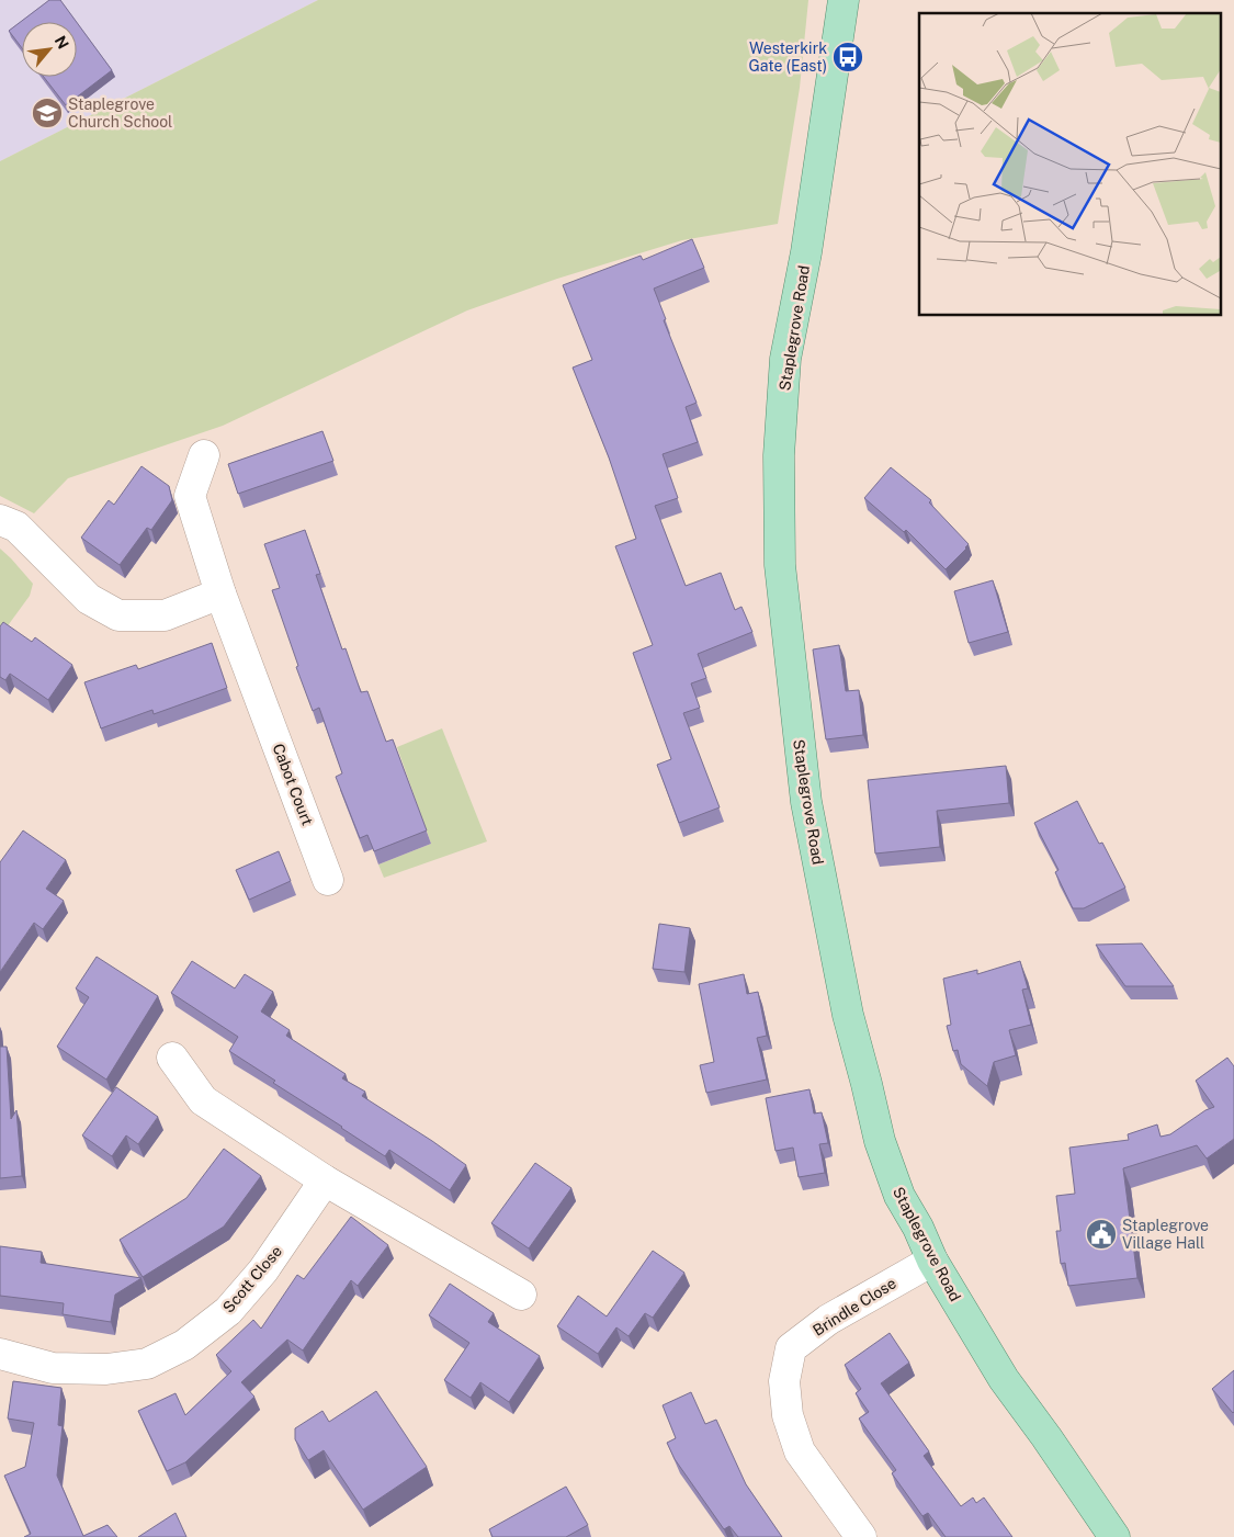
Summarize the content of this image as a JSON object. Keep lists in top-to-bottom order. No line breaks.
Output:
{"streets":{"main road":["Staplegrove Road"],"street":["Cabot Court","Scott Close","Brindle Close"]},"crossings":[["Staplegrove Road","Brindle Close"]],"places":{"bus stop":["Westerkirk Gate (East)"],"school or university":["Staplegrove Church School"],"public building":["Staplegrove Village Hall"]},"north":"top right"}
